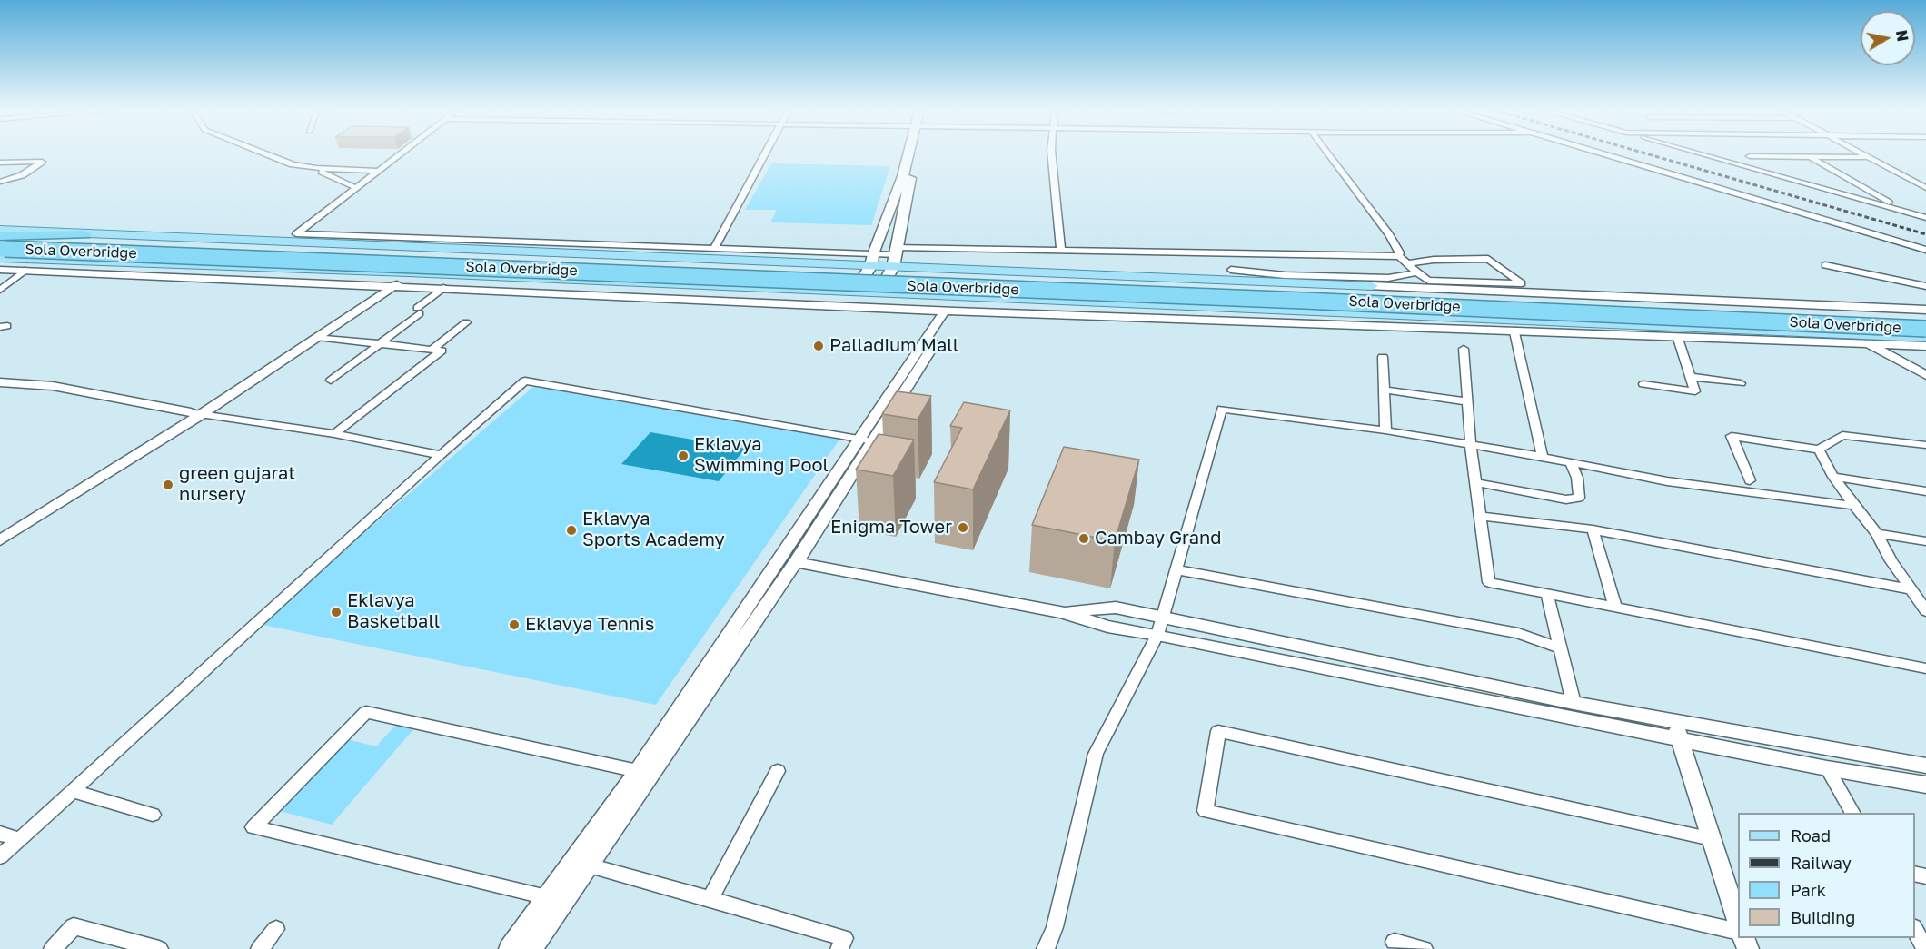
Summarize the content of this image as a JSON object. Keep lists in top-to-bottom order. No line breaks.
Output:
{"streets":{"highway":["Sola Overbridge"]},"places":["Palladium Mall","Eklavya Swimming Pool","green gujarat nursery","Enigma Tower","Eklavya Sports Academy","Cambay Grand","Eklavya Basketball","Eklavya Tennis"],"legend":["Road","Railway","Park","Building"],"north":"right"}
